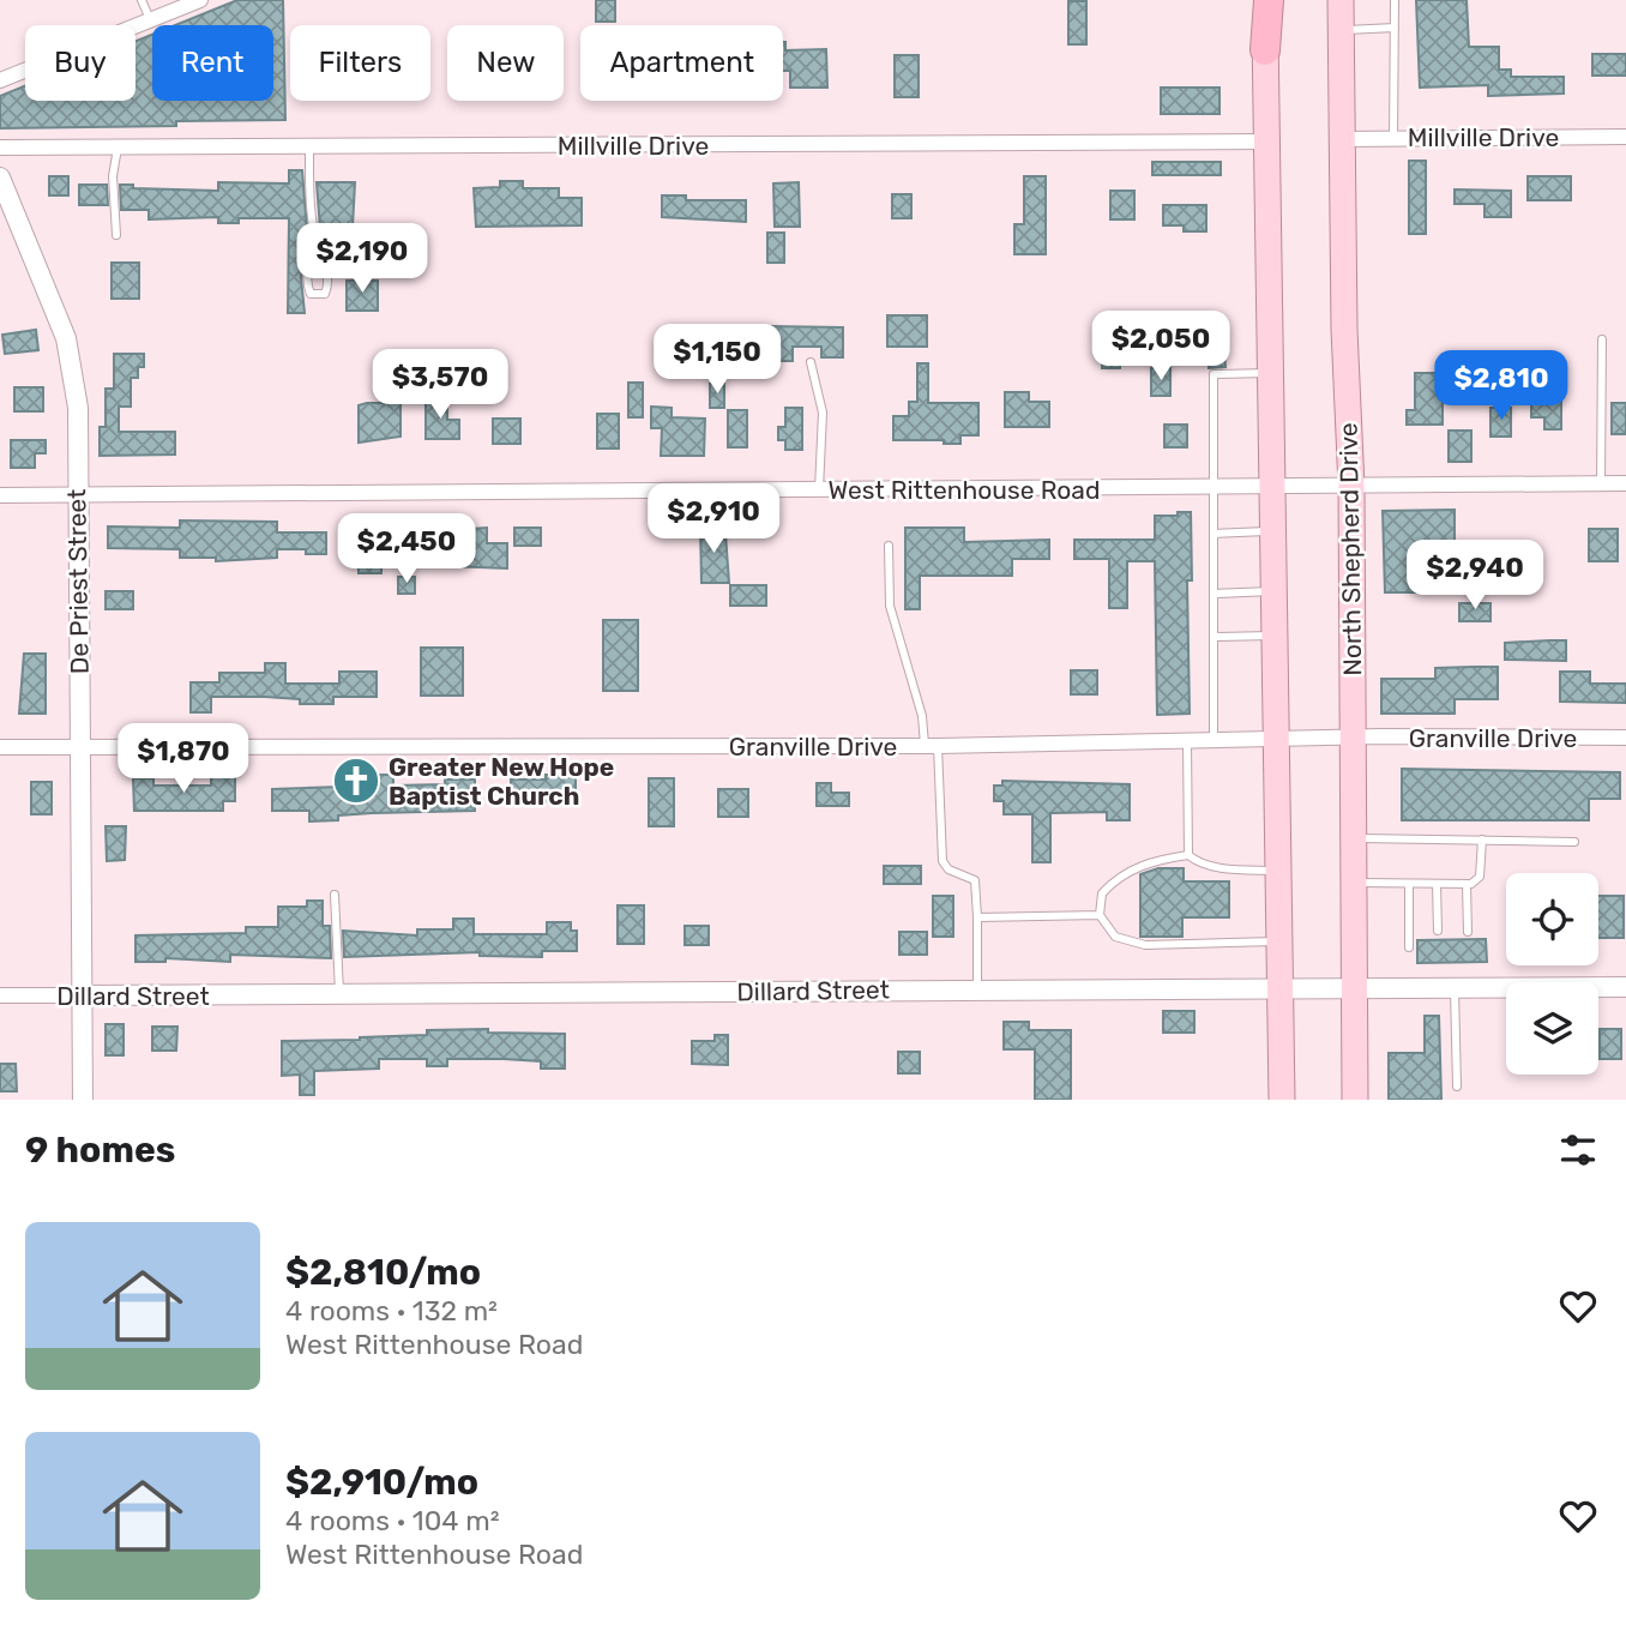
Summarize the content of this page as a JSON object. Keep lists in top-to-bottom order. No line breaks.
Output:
{"streets":{"main road":["North Shepherd Drive"],"street":["Millville Drive","West Rittenhouse Road","De Priest Street","Granville Drive","Dillard Street"]},"crossings":[["Millville Drive","North Shepherd Drive"],["West Rittenhouse Road","North Shepherd Drive"],["West Rittenhouse Road","De Priest Street"],["North Shepherd Drive","Granville Drive"],["North Shepherd Drive","Dillard Street"],["De Priest Street","Granville Drive"],["De Priest Street","Dillard Street"]],"places":{"church":["Greater New Hope Baptist Church"]},"page":{"chip":["Buy","Rent","Filters","New","Apartment"],"price":["$2,190","$2,050","$1,150","$3,570","$2,810","$2,910","$2,450","$2,940","$1,870"],"heading":"9 homes","list":[{"name":"$2,810/mo","note":"4 rooms · 132 m² · West Rittenhouse Road"},{"name":"$2,910/mo","note":"4 rooms · 104 m² · West Rittenhouse Road"}]}}
